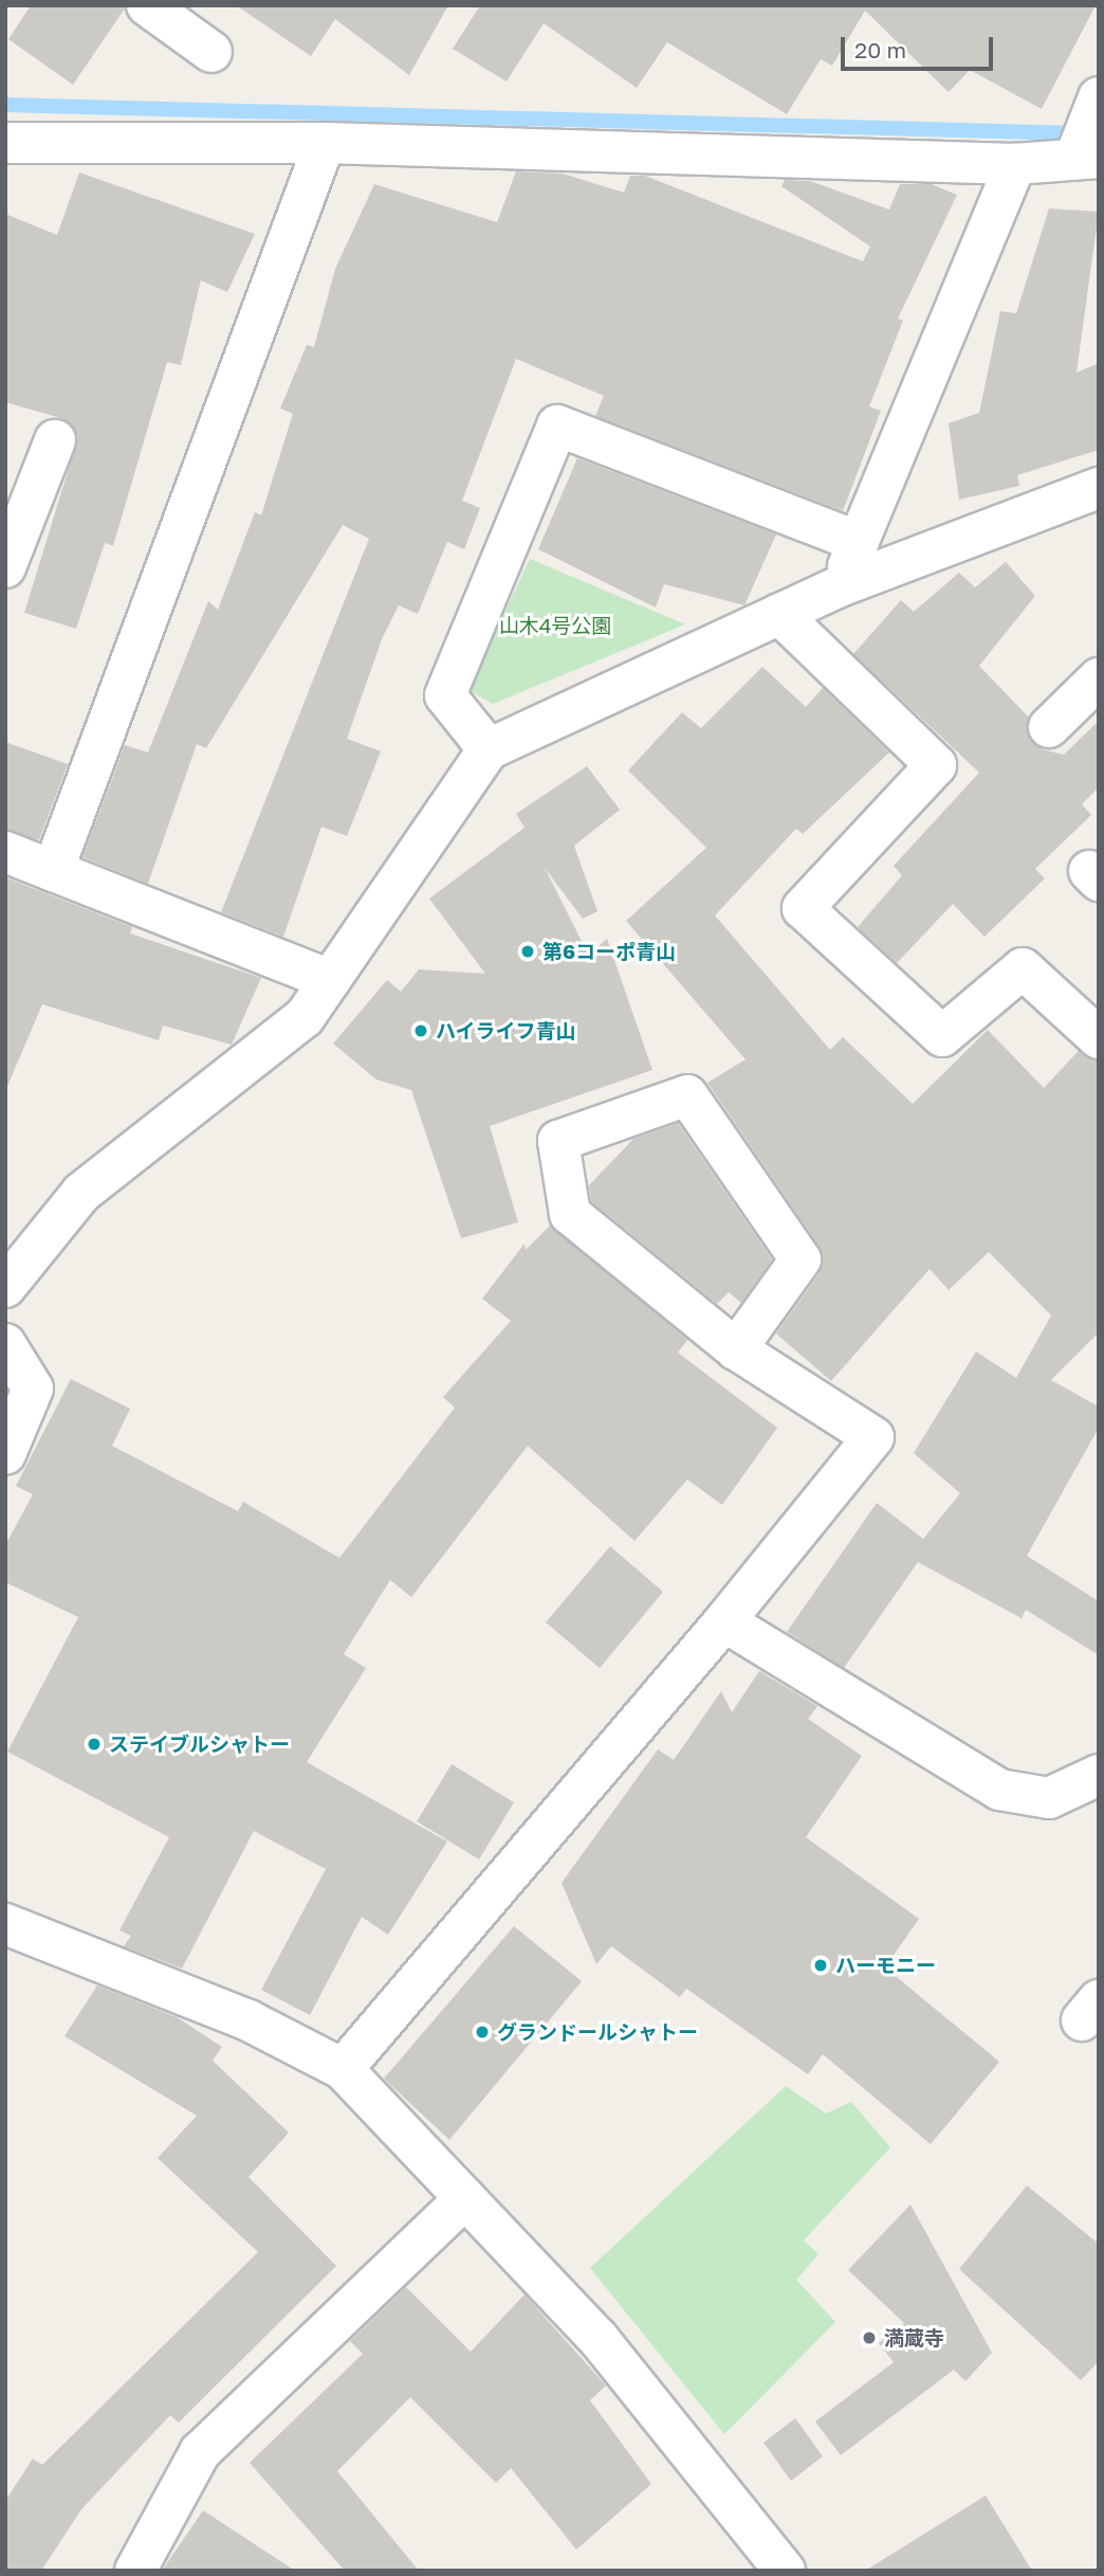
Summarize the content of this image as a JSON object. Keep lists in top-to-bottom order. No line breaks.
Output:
{"parks":["山木4号公園"],"places":["第6コーポ青山","ハイライフ青山","ステイブルシャトー","ハーモニー","グランドールシャトー","満蔵寺"],"scale_bar":"20 m"}
